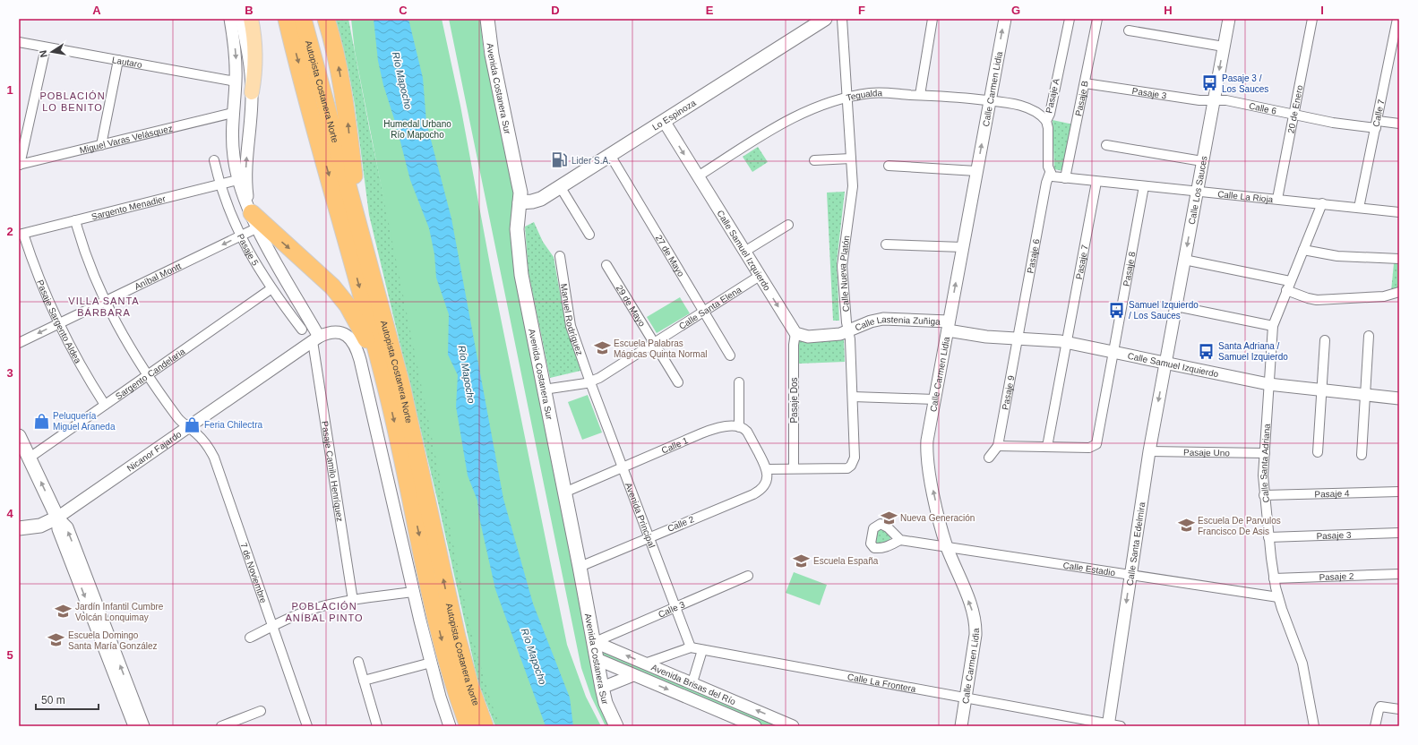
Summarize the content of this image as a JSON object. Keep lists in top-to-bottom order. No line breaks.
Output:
{"streets":{"highway":["Autopista Costanera Norte"],"main road":["Avenida Costanera Sur","Lo Espinoza","Nicanor Fajardo"],"street":["Lautaro","Calle Carmen Lidia","Pasaje 3","Tegualda","Pasaje A","Pasaje B","Calle 6","20 de Enero","Calle 7","Miguel Varas Velásquez","Calle Los Sauces","Calle La Rioja","Sargento Menadier","Pasaje 5","Calle Samuel Izquierdo","27 de Mayo","Pasaje 6","Pasaje 7","Pasaje 8","Calle Nueva Platón","Aníbal Montt","29 de Mayo","Calle Santa Elena","Manuel Rodríguez","Pasaje Sargento Aldea","Calle Lastenia Zuñiga","Sargento Candelaria","Pasaje 9","Pasaje Dos","Calle 1","Pasaje Uno","Calle Santa Adriana","Pasaje Camilo Henríquez","Pasaje 4","Avenida Principal","Calle 2","Calle Santa Edelmira","Calle Estadio","7 de Noviembre","Pasaje 2","Calle 3","Calle La Frontera","Avenida Brisas del Río"]},"crossings":[["Avenida Costanera Sur","Lo Espinoza"],["Avenida Costanera Sur","Calle Santa Elena"],["Avenida Costanera Sur","Calle 1"],["Avenida Costanera Sur","Calle 2"],["Avenida Costanera Sur","Calle 3"],["Avenida Costanera Sur","Avenida Brisas del Río"],["Calle Carmen Lidia","Tegualda"],["Calle Carmen Lidia","Calle Samuel Izquierdo"],["Calle Carmen Lidia","Calle Lastenia Zuñiga"],["Calle Carmen Lidia","Calle Estadio"],["Calle Carmen Lidia","Calle La Frontera"],["Pasaje 3","Pasaje B"],["Pasaje 3","Calle 6"],["Pasaje 3","Calle Los Sauces"],["Pasaje 3","Calle Santa Adriana"],["Tegualda","Pasaje A"],["Tegualda","Calle Samuel Izquierdo"],["Tegualda","Calle Nueva Platón"],["Pasaje A","Calle La Rioja"],["Pasaje A","Pasaje 6"],["Pasaje B","Calle La Rioja"],["Calle 6","20 de Enero"],["Calle 6","Calle 7"],["Calle 6","Calle Los Sauces"],["20 de Enero","Calle La Rioja"],["Calle 7","Calle La Rioja"],["Lo Espinoza","Calle Samuel Izquierdo"],["Lo Espinoza","27 de Mayo"],["Calle Los Sauces","Calle La Rioja"],["Calle Los Sauces","Calle Samuel Izquierdo"],["Calle Los Sauces","Calle Santa Edelmira"],["Calle La Rioja","Pasaje 6"],["Calle La Rioja","Pasaje 7"],["Calle La Rioja","Pasaje 8"],["Calle La Rioja","Calle Santa Adriana"],["Sargento Menadier","Pasaje 5"],["Sargento Menadier","Pasaje Sargento Aldea"],["Sargento Menadier","7 de Noviembre"],["Pasaje 5","Aníbal Montt"],["Pasaje 5","Sargento Candelaria"],["Calle Samuel Izquierdo","Pasaje 6"],["Calle Samuel Izquierdo","Pasaje 7"],["Calle Samuel Izquierdo","Pasaje 8"],["Calle Samuel Izquierdo","Calle Santa Elena"],["Calle Samuel Izquierdo","Calle Lastenia Zuñiga"],["Calle Samuel Izquierdo","Pasaje 9"],["Calle Samuel Izquierdo","Pasaje Dos"],["Calle Samuel Izquierdo","Calle Santa Adriana"],["Calle Samuel Izquierdo","Calle Santa Edelmira"],["27 de Mayo","Calle Santa Elena"],["Pasaje 6","Pasaje 9"],["Pasaje 7","Pasaje 8"],["Calle Nueva Platón","Calle Lastenia Zuñiga"],["Calle Nueva Platón","Pasaje Dos"],["Calle Nueva Platón","Calle 2"],["Aníbal Montt","Pasaje Sargento Aldea"],["Aníbal Montt","7 de Noviembre"],["29 de Mayo","Calle Santa Elena"],["Calle Santa Elena","Manuel Rodríguez"],["Calle Santa Elena","Avenida Principal"],["Manuel Rodríguez","Avenida Principal"],["Pasaje Sargento Aldea","Sargento Candelaria"],["Sargento Candelaria","7 de Noviembre"],["Calle 1","Avenida Principal"],["Nicanor Fajardo","Pasaje Camilo Henríquez"],["Nicanor Fajardo","7 de Noviembre"],["Pasaje Uno","Calle Santa Adriana"],["Pasaje Uno","Calle Santa Edelmira"],["Calle Santa Adriana","Pasaje 4"],["Calle Santa Adriana","Calle Estadio"],["Calle Santa Adriana","Pasaje 2"],["Avenida Principal","Calle 2"],["Avenida Principal","Calle 3"],["Avenida Principal","Calle La Frontera"],["Calle Santa Edelmira","Calle Estadio"],["Calle Santa Edelmira","Calle La Frontera"],["Calle 3","Avenida Brisas del Río"]],"one_way":["Calle Carmen Lidia","Calle Los Sauces","Aníbal Montt","Calle Santa Edelmira"],"districts":["POBLACIÓN LO BENITO","VILLA SANTA BÁRBARA","POBLACIÓN ANÍBAL PINTO"],"water":["Río Mapocho"],"parks":["Humedal Urbano Río Mapocho"],"places":{"bus stop":["Pasaje 3 / Los Sauces","Samuel Izquierdo / Los Sauces","Santa Adriana / Samuel Izquierdo"],"fuel station":["Lider S.A."],"school or university":["Escuela Palabras Mágicas Quinta Normal","Nueva Generación","Escuela De Parvulos Francisco De Asis","Escuela España","Jardín Infantil Cumbre Volcán Lonquimay","Escuela Domingo Santa María González"],"shop":["Peluquería Miguel Araneda","Feria Chilectra"]},"scale_bar":"50 m","north":"left","grid":{"columns":["A","B","C","D","E","F","G","H","I"],"rows":["1","2","3","4","5"]}}
